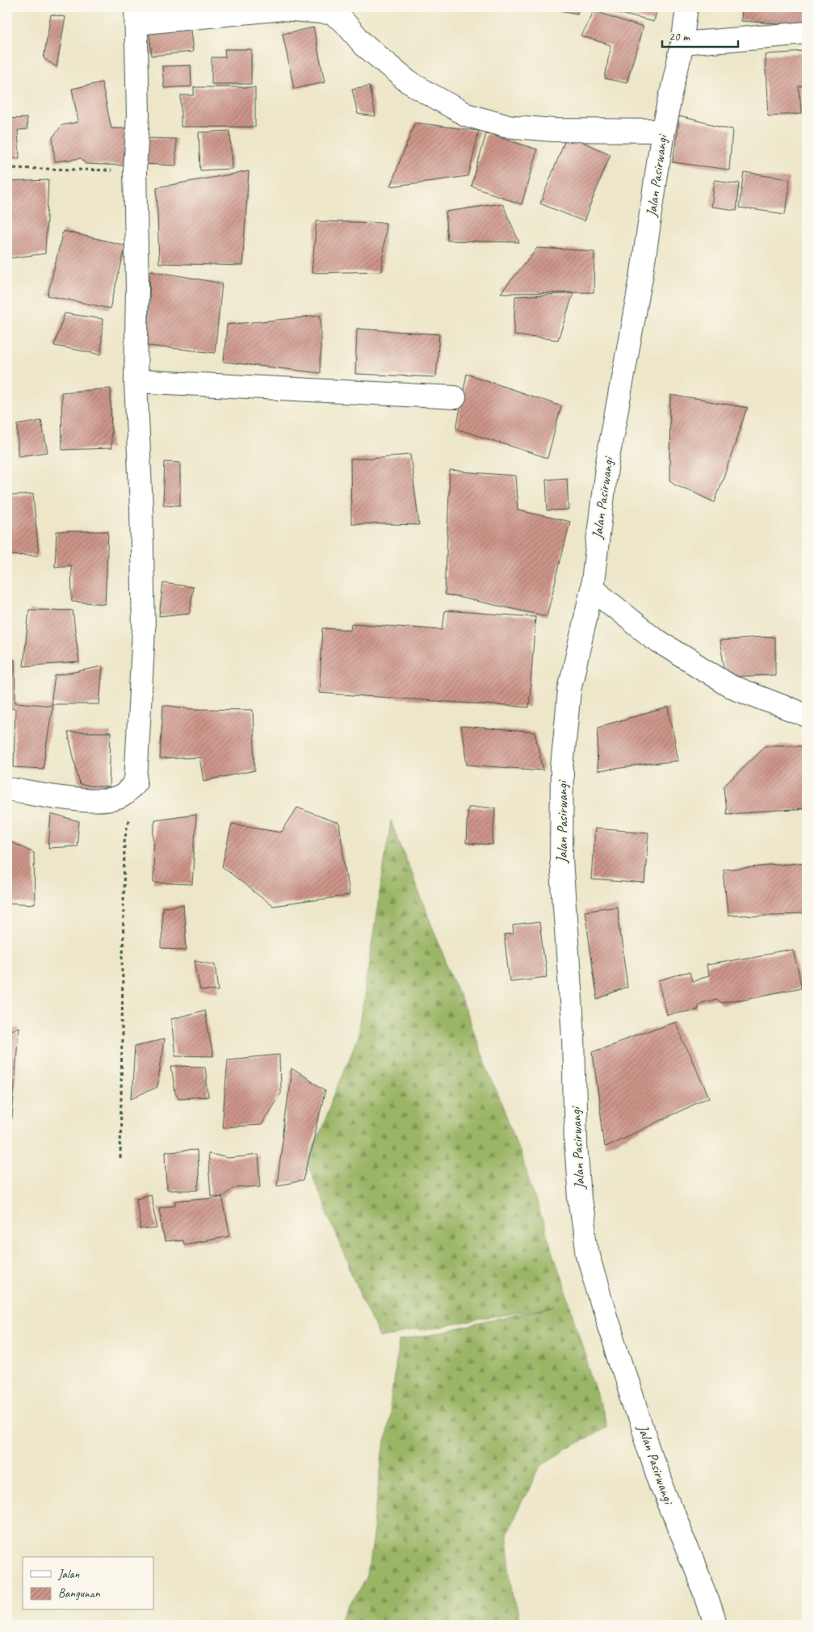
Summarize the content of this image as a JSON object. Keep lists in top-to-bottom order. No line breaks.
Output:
{"streets":{"street":["Jalan Pasirwangi"]},"legend":["Jalan","Bangunan"],"scale_bar":"20 m"}
